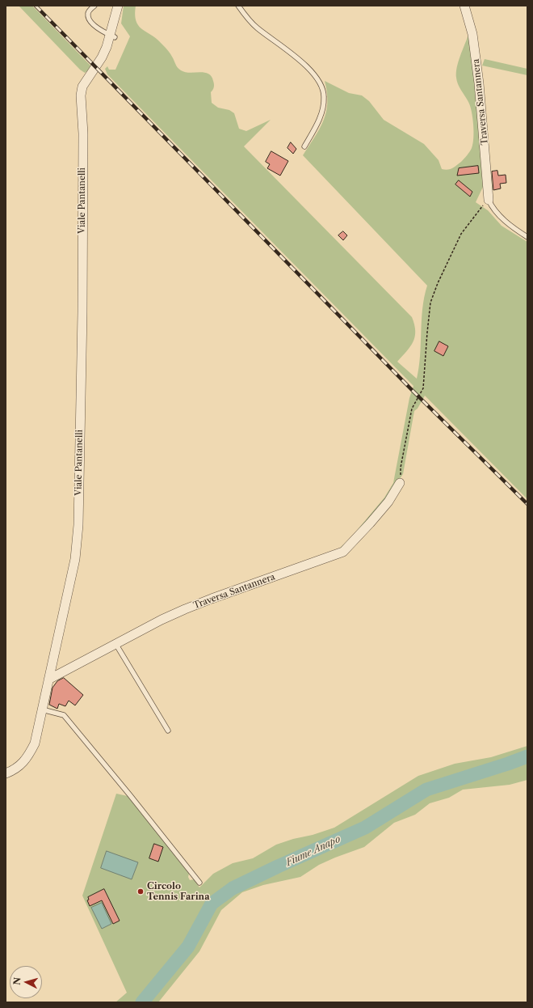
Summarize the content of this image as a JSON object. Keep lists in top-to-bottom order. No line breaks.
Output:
{"streets":{"street":["Traversa Santannera","Viale Pantanelli"]},"crossings":[["Traversa Santannera","Viale Pantanelli"]],"water":["Fiume Anapo"],"places":["Circolo Tennis Farina"],"north":"left"}
